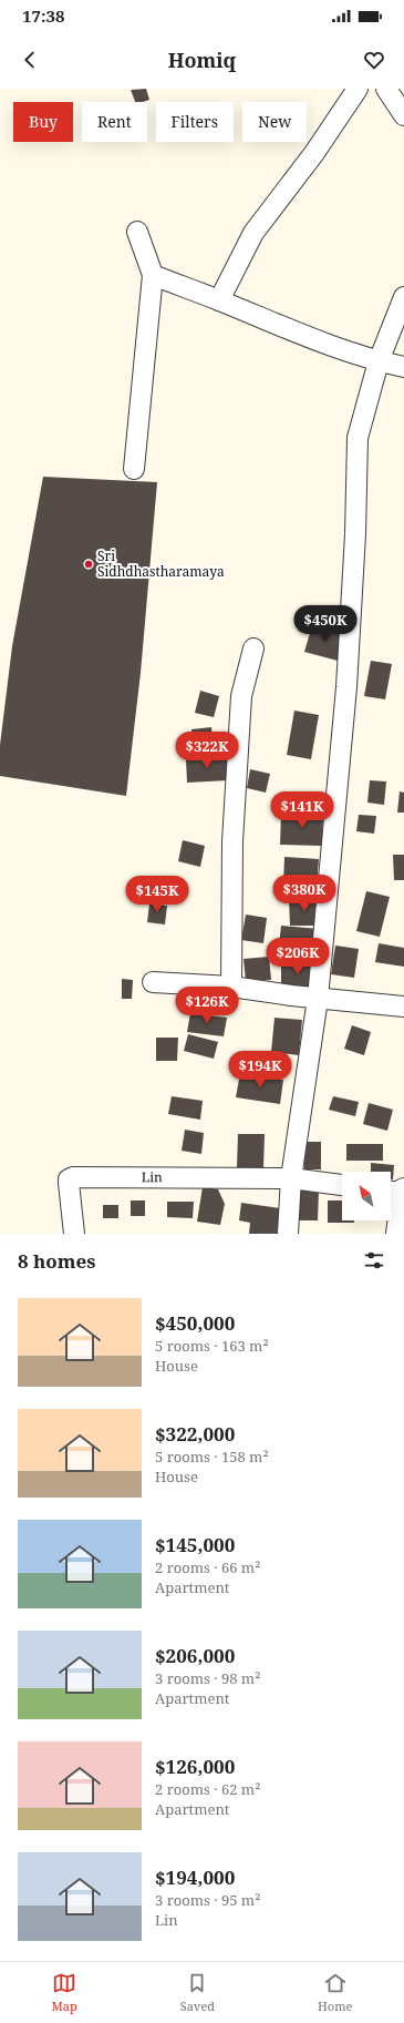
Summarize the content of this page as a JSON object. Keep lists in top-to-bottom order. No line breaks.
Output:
{"streets":{"street":["Lin"]},"places":["Sri Sidhdhastharamaya"],"north":"top left","page":{"status":"17:38","header":"Homiq","chip":["Buy","Rent","Filters","New"],"price":["$450K","$322K","$141K","$380K","$145K","$206K","$126K","$194K"],"heading":"8 homes","list":[{"name":"$450,000","note":"5 rooms · 163 m² · House"},{"name":"$322,000","note":"5 rooms · 158 m² · House"},{"name":"$145,000","note":"2 rooms · 66 m² · Apartment"},{"name":"$206,000","note":"3 rooms · 98 m² · Apartment"},{"name":"$126,000","note":"2 rooms · 62 m² · Apartment"},{"name":"$194,000","note":"3 rooms · 95 m² · Lin"}],"tabs":["Map","Saved","Home"]}}
